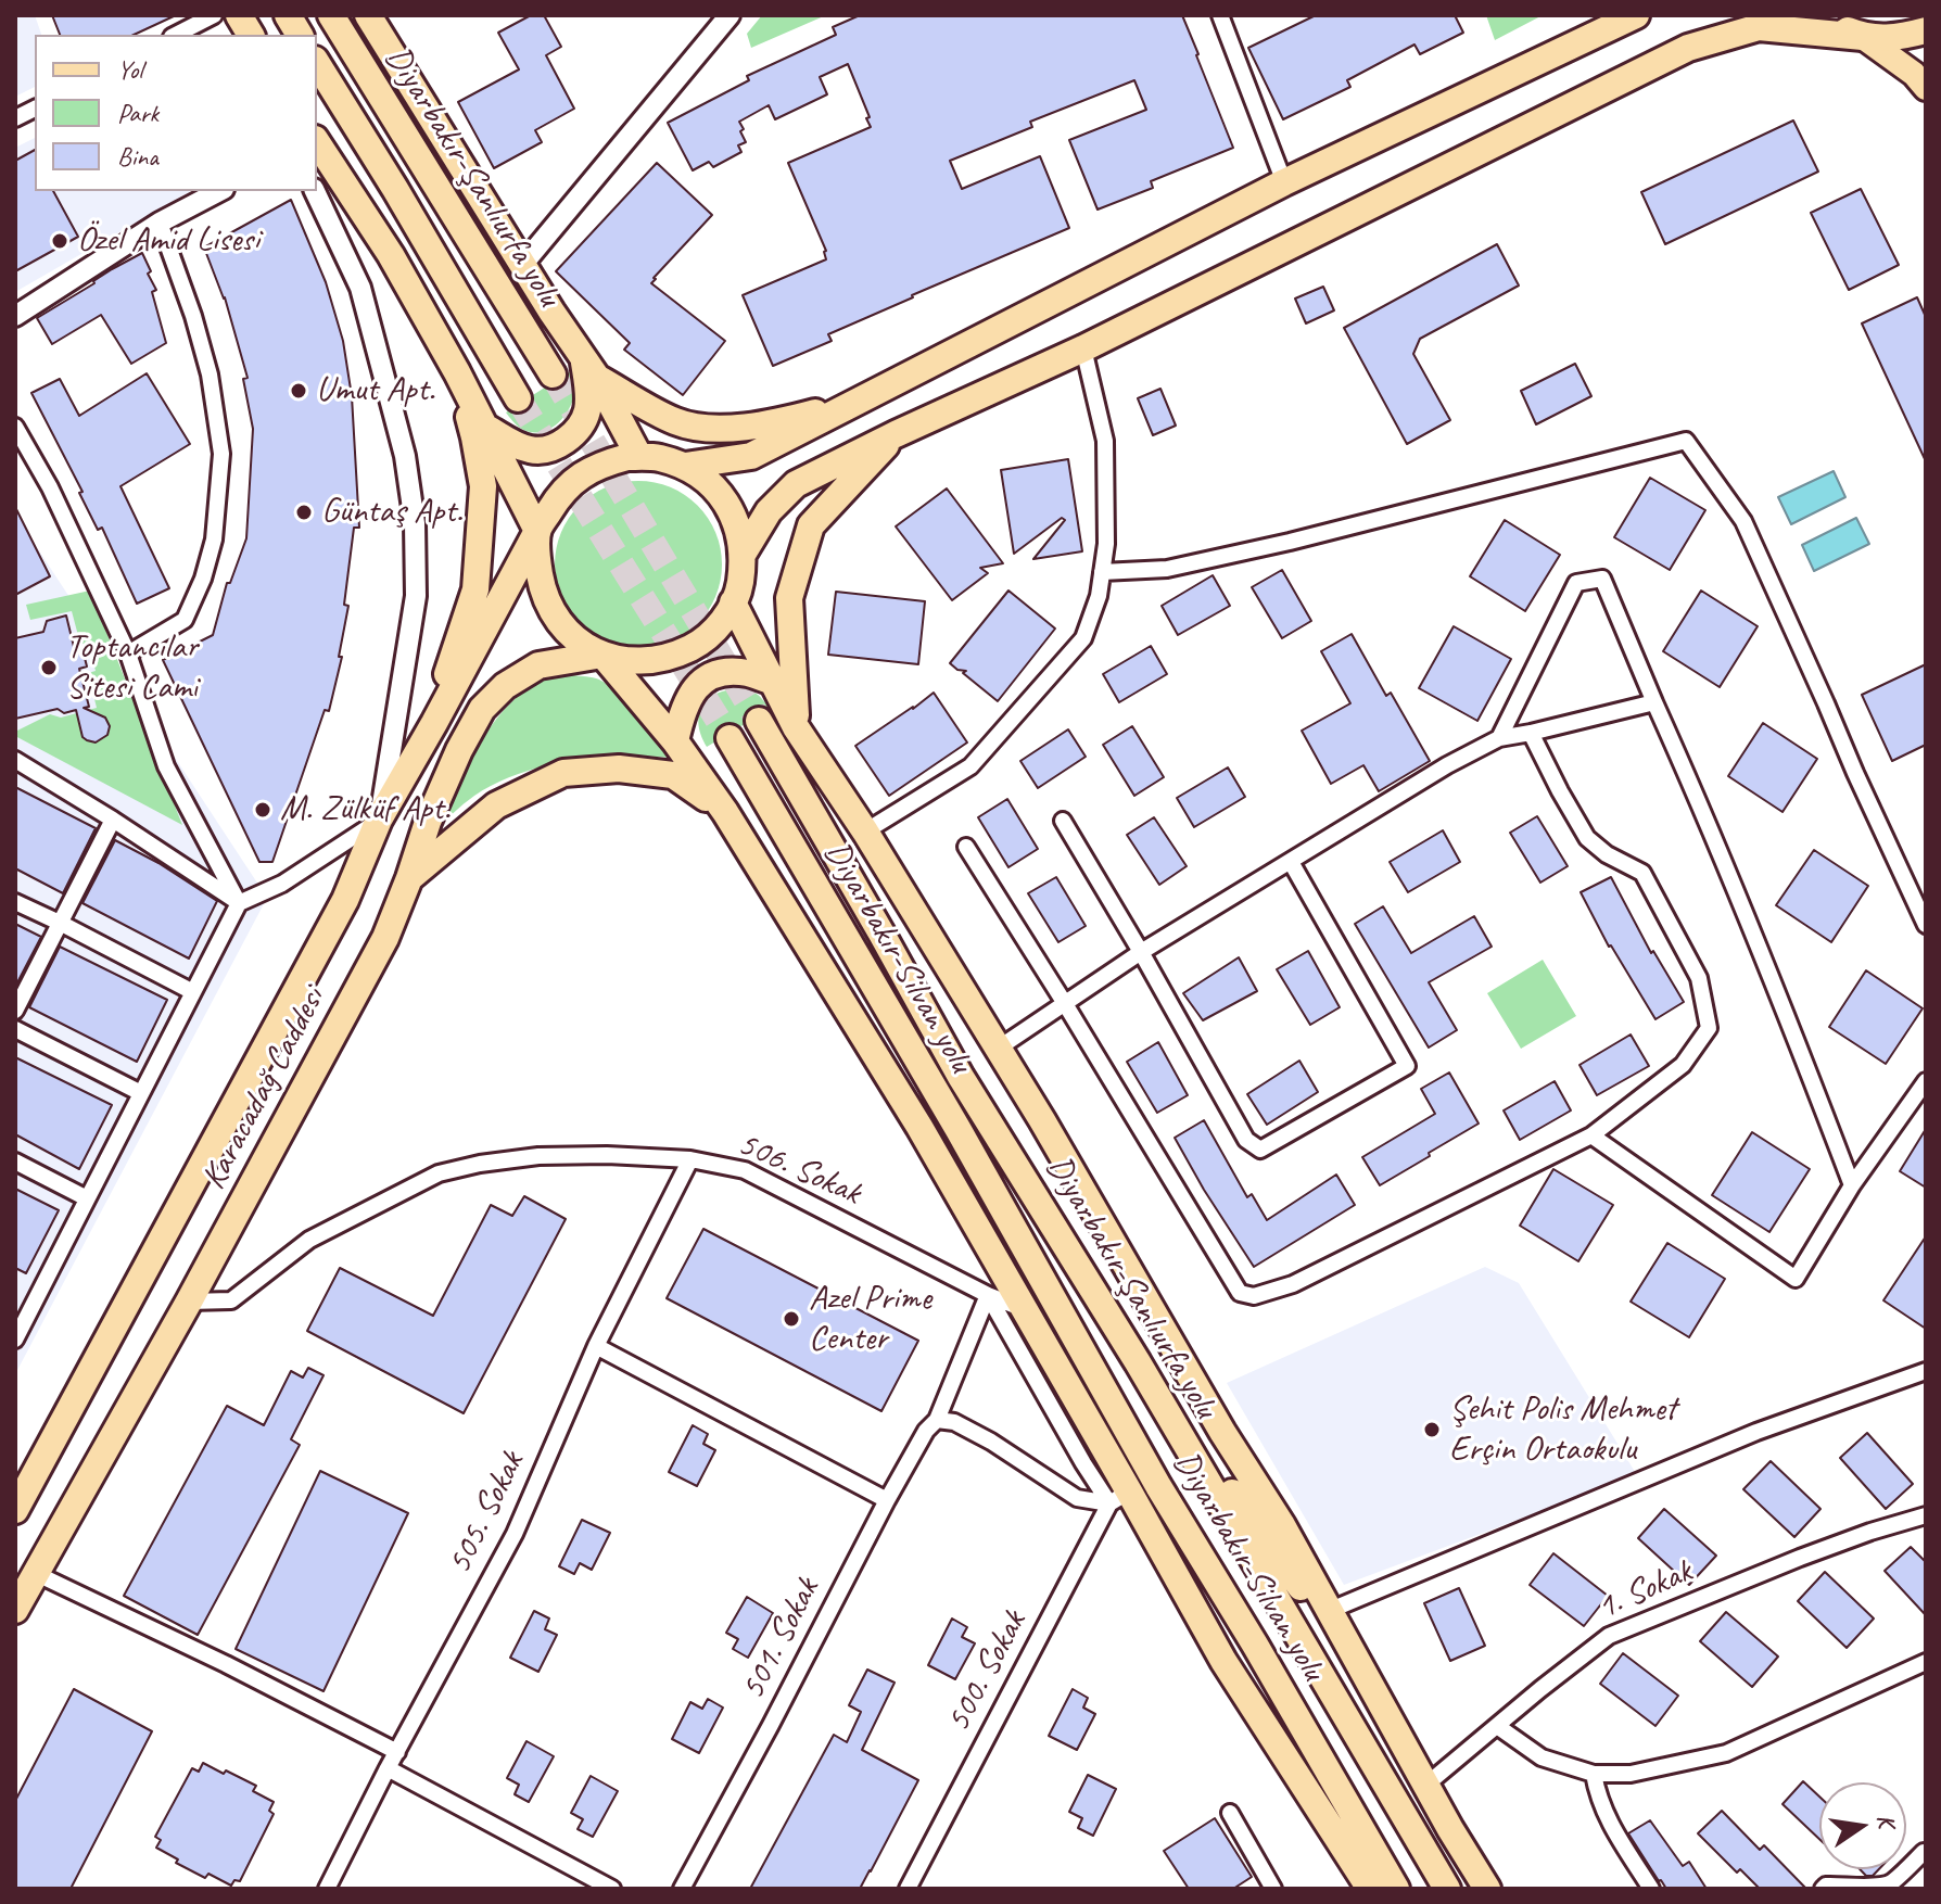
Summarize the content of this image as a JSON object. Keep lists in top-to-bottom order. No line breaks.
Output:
{"streets":{"highway":["Diyarbakır-Şanlıurfa yolu","Diyarbakır-Silvan yolu","Karacadağ Caddesi"],"street":["506. Sokak","505. Sokak","1. Sokak","501. Sokak","500. Sokak"]},"crossings":[["Karacadağ Caddesi","506. Sokak"],["506. Sokak","505. Sokak"],["506. Sokak","501. Sokak"]],"places":["Özel Amid Lisesi","Umut Apt.","Güntaş Apt.","Toptancılar Sitesi Cami","M. Zülküf Apt.","Azel Prime Center","Şehit Polis Mehmet Erçin Ortaokulu"],"legend":["Yol","Park","Bina"],"north":"right"}
